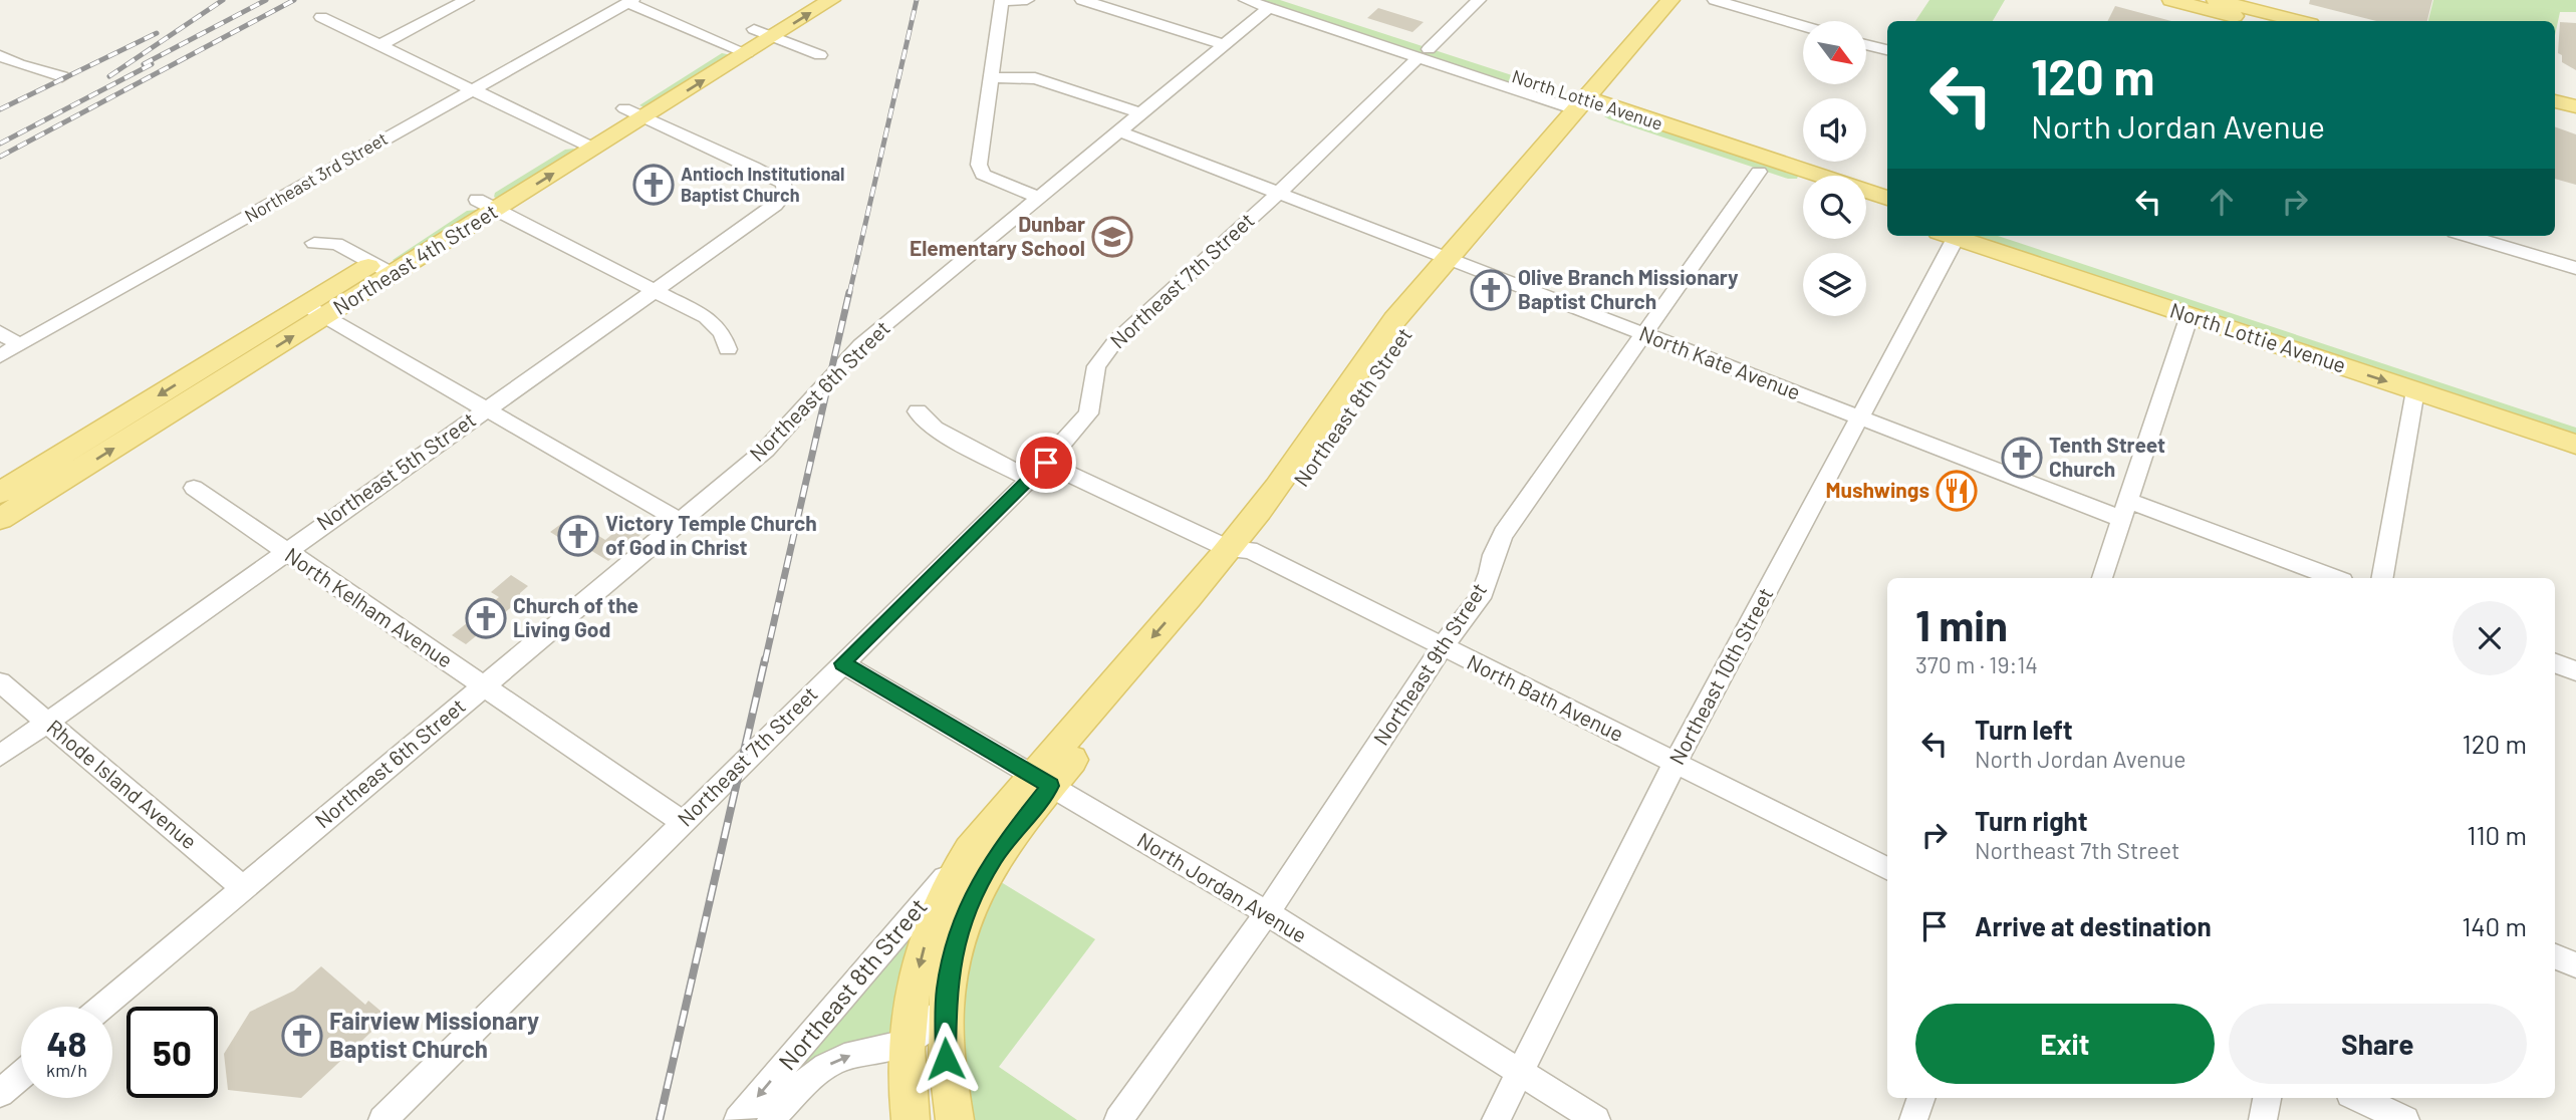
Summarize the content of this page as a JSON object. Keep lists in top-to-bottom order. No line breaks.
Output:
{"streets":{"main road":["North Lottie Avenue","Northeast 4th Street","Northeast 8th Street"],"street":["Northeast 3rd Street","Northeast 7th Street","North Kate Avenue","Northeast 6th Street","Northeast 5th Street","North Kelham Avenue","Northeast 9th Street","Northeast 10th Street","North Bath Avenue","Rhode Island Avenue","North Jordan Avenue"]},"crossings":[["North Lottie Avenue","Northeast 7th Street"],["North Lottie Avenue","Northeast 6th Street"],["North Lottie Avenue","Northeast 8th Street"],["North Lottie Avenue","Northeast 9th Street"],["Northeast 4th Street","Northeast 5th Street"],["Northeast 7th Street","North Kate Avenue"],["Northeast 7th Street","North Kelham Avenue"],["Northeast 7th Street","North Bath Avenue"],["Northeast 7th Street","North Jordan Avenue"],["North Kate Avenue","Northeast 6th Street"],["North Kate Avenue","Northeast 8th Street"],["North Kate Avenue","Northeast 9th Street"],["North Kate Avenue","Northeast 10th Street"],["Northeast 6th Street","North Kelham Avenue"],["Northeast 6th Street","Rhode Island Avenue"],["Northeast 8th Street","North Bath Avenue"],["Northeast 8th Street","North Jordan Avenue"],["Northeast 5th Street","North Kelham Avenue"],["Northeast 5th Street","Rhode Island Avenue"],["Northeast 9th Street","North Bath Avenue"],["Northeast 9th Street","North Jordan Avenue"],["Northeast 10th Street","North Bath Avenue"],["Northeast 10th Street","North Jordan Avenue"]],"places":{"church":["Antioch Institutional Baptist Church","Olive Branch Missionary Baptist Church","Tenth Street Church","Victory Temple Church of God in Christ","Church of the Living God","Fairview Missionary Baptist Church"],"school or university":["Dunbar Elementary School"],"restaurant":["Mushwings"]},"north":"bottom right","page":{"turn":["120 m","North Jordan Avenue"],"heading":["1 min","370 m · 19:14"],"list":[{"name":"Turn left","note":"North Jordan Avenue","value":"120 m"},{"name":"Turn right","note":"Northeast 7th Street","value":"110 m"},{"name":"Arrive at destination","value":"140 m"}],"buttons":["Exit","Share"],"speed":"48 km/h","limit":"50"}}
